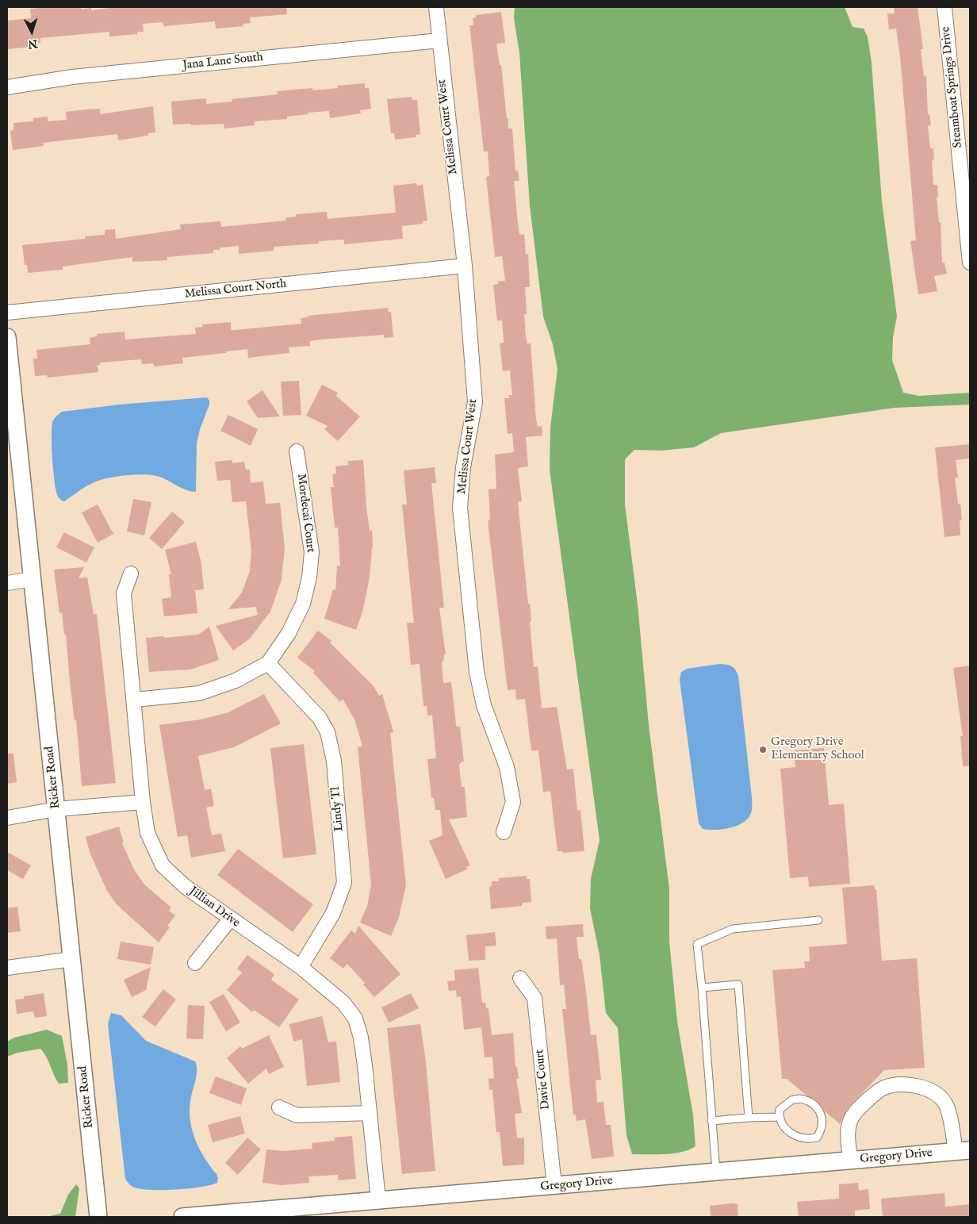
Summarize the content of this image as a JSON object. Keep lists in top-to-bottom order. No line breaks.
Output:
{"streets":{"street":["Jana Lane South","Steamboat Springs Drive","Melissa Court West","Melissa Court North","Mordecai Court","Ricker Road","Lindy Tl","Jillian Drive","Davie Court","Gregory Drive"]},"crossings":[["Jana Lane South","Melissa Court West"],["Melissa Court West","Melissa Court North"],["Mordecai Court","Lindy Tl"],["Mordecai Court","Jillian Drive"],["Lindy Tl","Jillian Drive"],["Jillian Drive","Gregory Drive"],["Davie Court","Gregory Drive"]],"places":["Gregory Drive Elementary School"],"north":"bottom"}
